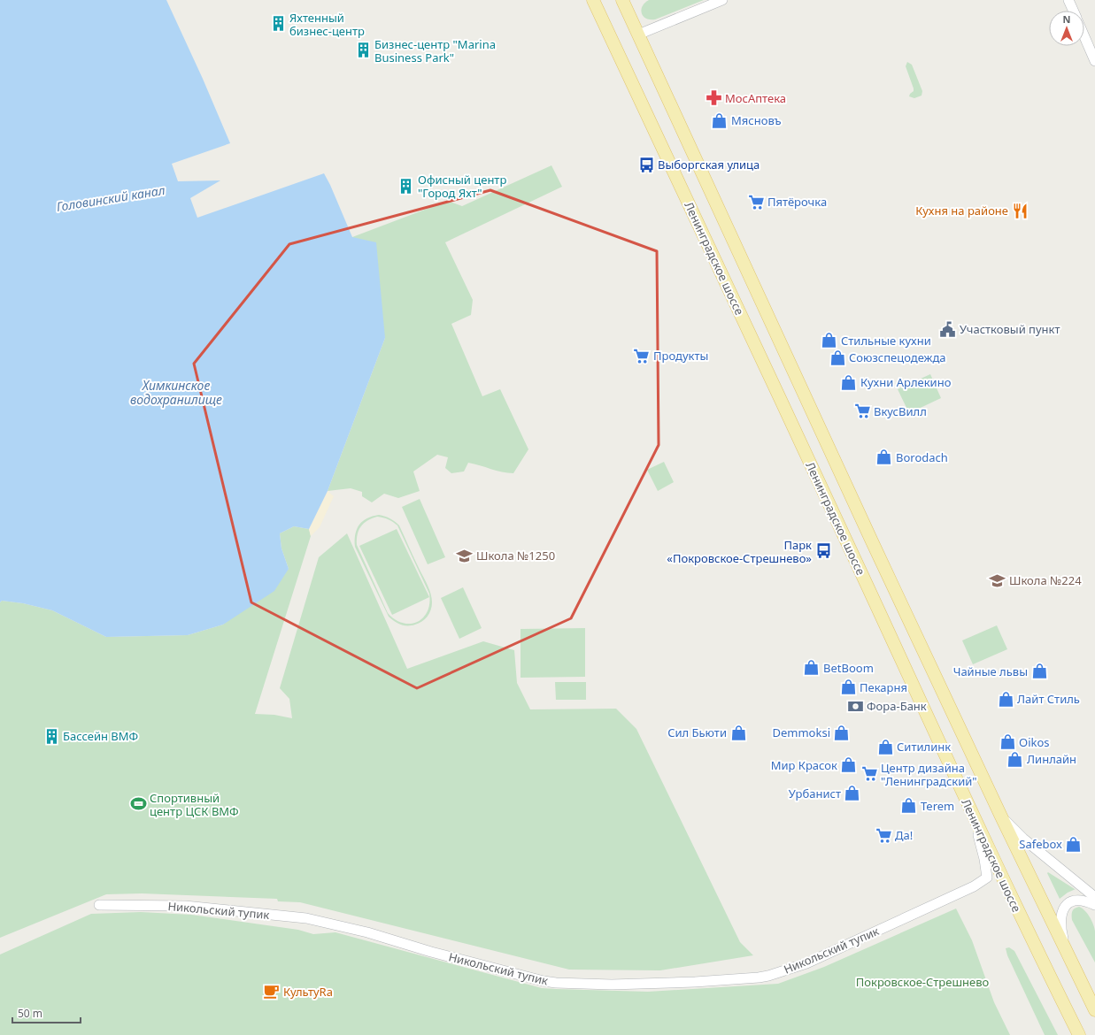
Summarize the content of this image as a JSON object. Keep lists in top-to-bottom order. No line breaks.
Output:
{"streets":{"main road":["Ленинградское шоссе"],"street":["Никольский тупик"]},"crossings":[["Ленинградское шоссе","Никольский тупик"]],"water":["Головинский канал","Химкинское водохранилище"],"parks":["Покровское-Стрешнево"],"places":{"building":["Яхтенный бизнес-центр","Бизнес-центр \"Marina Business Park\"","Офисный центр \"Город Яхт\"","Бассейн ВМФ"],"pharmacy":["МосАптека"],"shop":["Мясновъ","Стильные кухни","Союзспецодежда","Кухни Арлекино","Borodach","BetBoom","Чайные львы","Пекарня","Лайт Стиль","Сил Бьюти","Demmoksi","Oikos","Ситилинк","Линлайн","Мир Красок","Урбанист","Terem","Safebox"],"bus stop":["Выборгская улица","Парк «Покровское-Стрешнево»"],"supermarket":["Пятёрочка","Продукты","ВкусВилл","Центр дизайна \"Ленинградский\"","Да!"],"restaurant":["Кухня на районе"],"public building":["Участковый пункт"],"school or university":["Школа №1250","Школа №224"],"bank":["Фора-Банк"],"sports":["Спортивный центр ЦСК ВМФ"],"cafe":["КультуRа"]},"scale_bar":"50 m","north":"top"}
